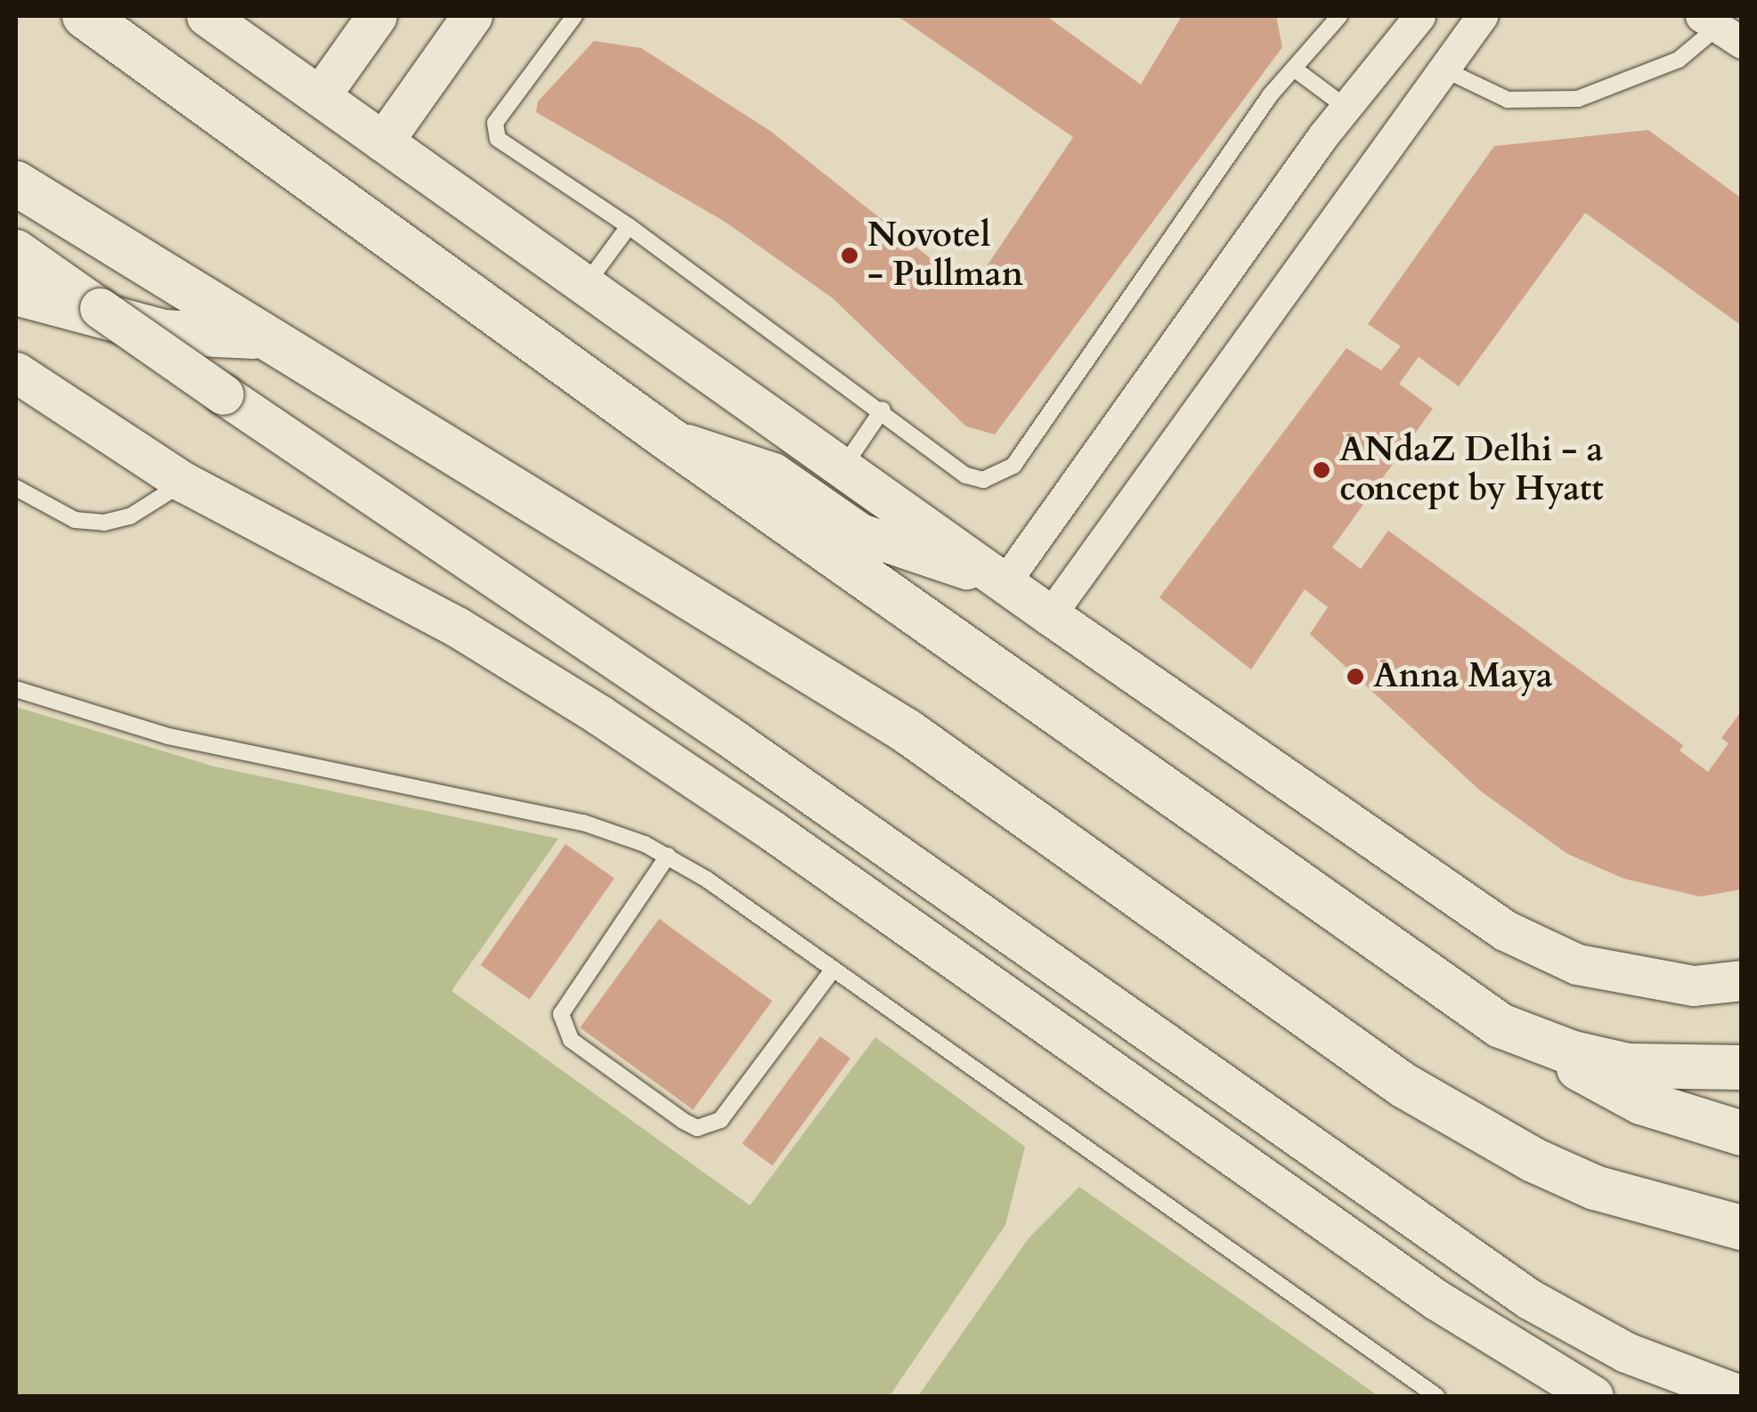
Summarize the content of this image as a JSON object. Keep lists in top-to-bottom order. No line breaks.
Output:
{"places":["Novotel - Pullman","ANdaZ Delhi - a concept by Hyatt","Anna Maya"]}
